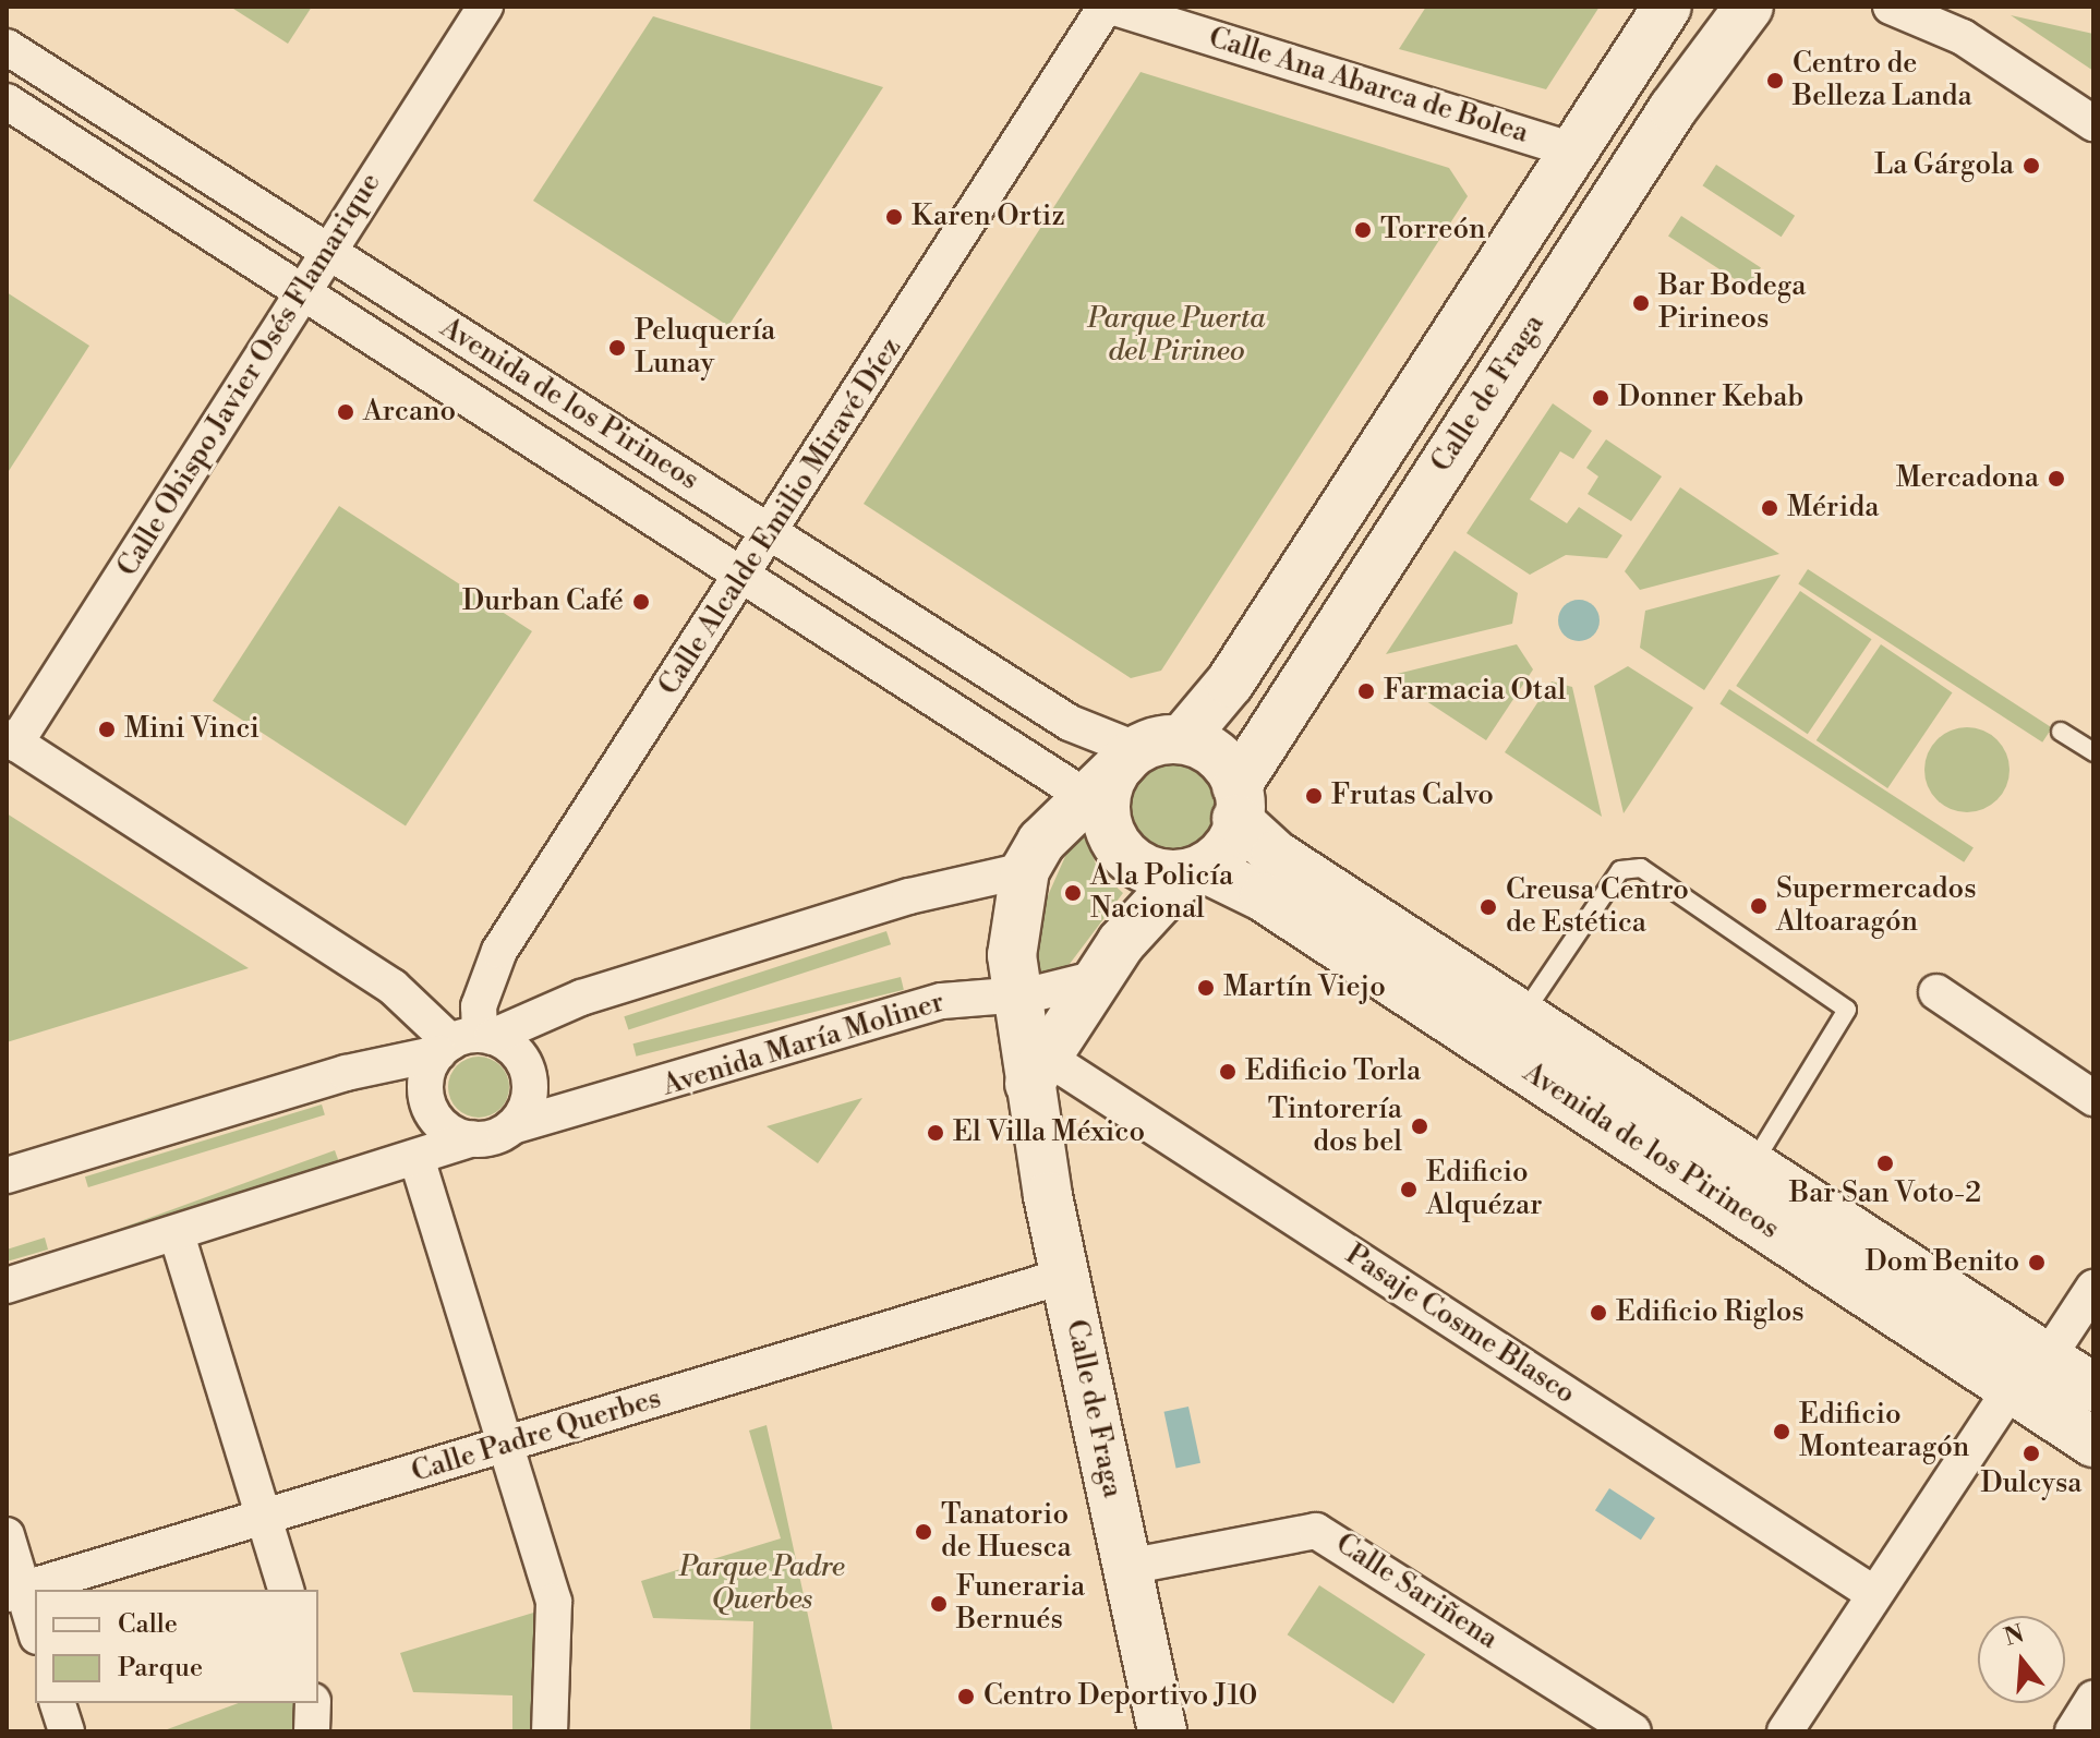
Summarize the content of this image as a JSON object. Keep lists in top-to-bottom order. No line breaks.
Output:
{"streets":{"main road":["Calle de Fraga","Avenida de los Pirineos"],"street":["Calle Ana Abarca de Bolea","Calle Obispo Javier Osés Flamarique","Calle Alcalde Emilio Miravé Díez","Avenida María Moliner","Pasaje Cosme Blasco","Calle Padre Querbes","Calle Sariñena"]},"crossings":[["Calle Ana Abarca de Bolea","Calle de Fraga"],["Calle Ana Abarca de Bolea","Calle Alcalde Emilio Miravé Díez"],["Calle Obispo Javier Osés Flamarique","Avenida de los Pirineos"],["Calle de Fraga","Avenida de los Pirineos"],["Calle de Fraga","Avenida María Moliner"],["Calle de Fraga","Pasaje Cosme Blasco"],["Calle de Fraga","Calle Padre Querbes"],["Calle de Fraga","Calle Sariñena"],["Avenida de los Pirineos","Calle Alcalde Emilio Miravé Díez"],["Calle Alcalde Emilio Miravé Díez","Avenida María Moliner"]],"parks":["Parque Puerta del Pirineo","Parque Padre Querbes"],"places":["Centro de Belleza Landa","La Gárgola","Karen Ortiz","Torreón","Bar Bodega Pirineos","Peluquería Lunay","Donner Kebab","Arcano","Mercadona","Mérida","Durban Café","Farmacia Otal","Mini Vinci","Frutas Calvo","A la Policía Nacional","Supermercados Altoaragón","Creusa Centro de Estética","Martín Viejo","Edificio Torla","Tintorería dos bel","El Villa México","Bar San Voto-2","Edificio Alquézar","Dom Benito","Edificio Riglos","Edificio Montearagón","Dulcysa","Tanatorio de Huesca","Funeraria Bernués","Centro Deportivo J10"],"legend":["Calle","Parque"],"north":"top"}
